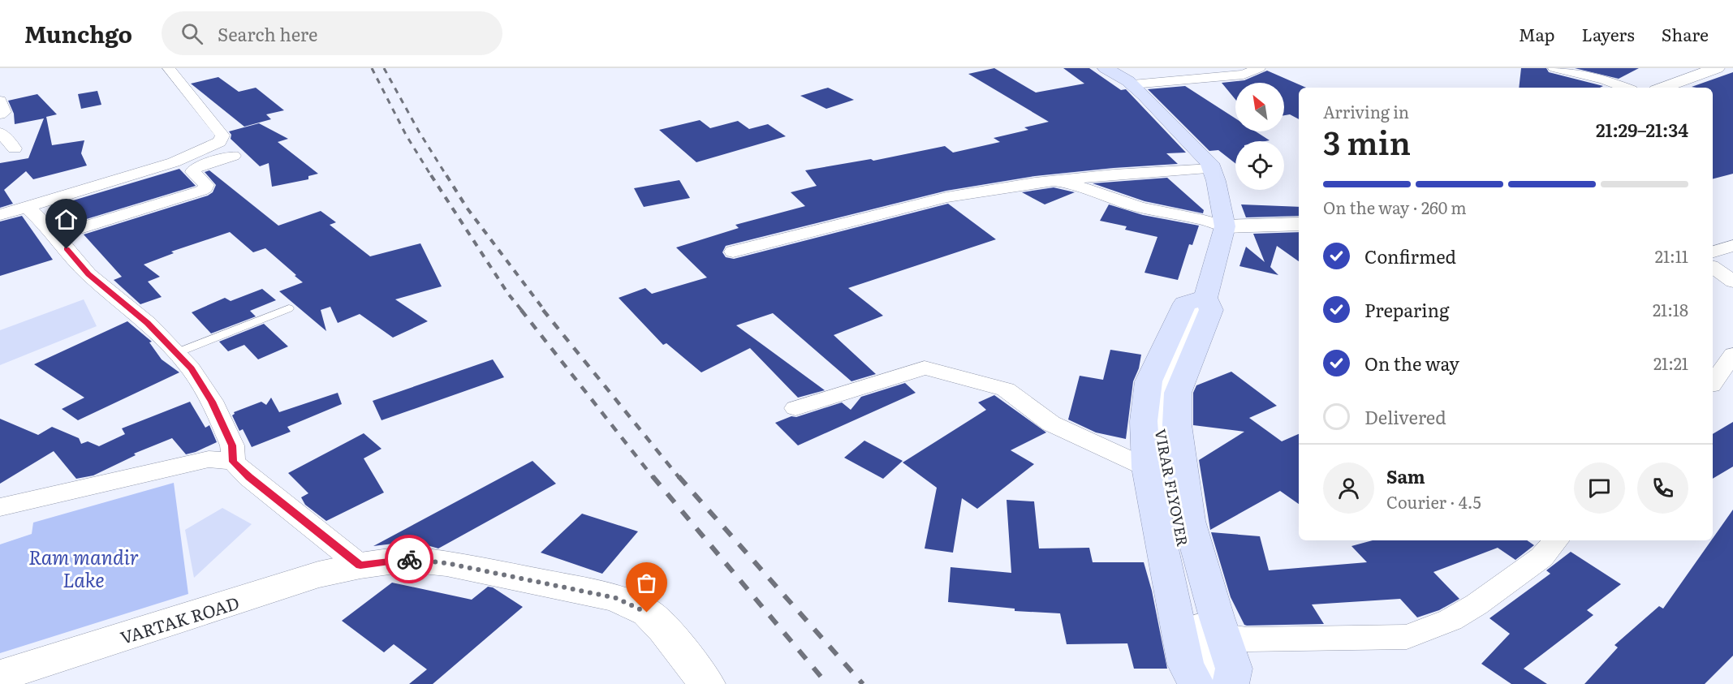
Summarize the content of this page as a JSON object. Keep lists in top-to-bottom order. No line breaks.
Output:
{"streets":{"main road":["VIRAR FLYOVER","VARTAK ROAD"]},"water":["Ram mandir Lake"],"north":"top left","page":{"header":"Munchgo","search":"Search here","nav":["Map","Layers","Share"],"heading":["3 min","Arriving in","21:29–21:34"],"panel":["Sam","Courier · 4.5"],"bar":"On the way · 260 m","list":[["Confirmed","21:11"],["Preparing","21:18"],["On the way","21:21"],"Delivered"]}}
